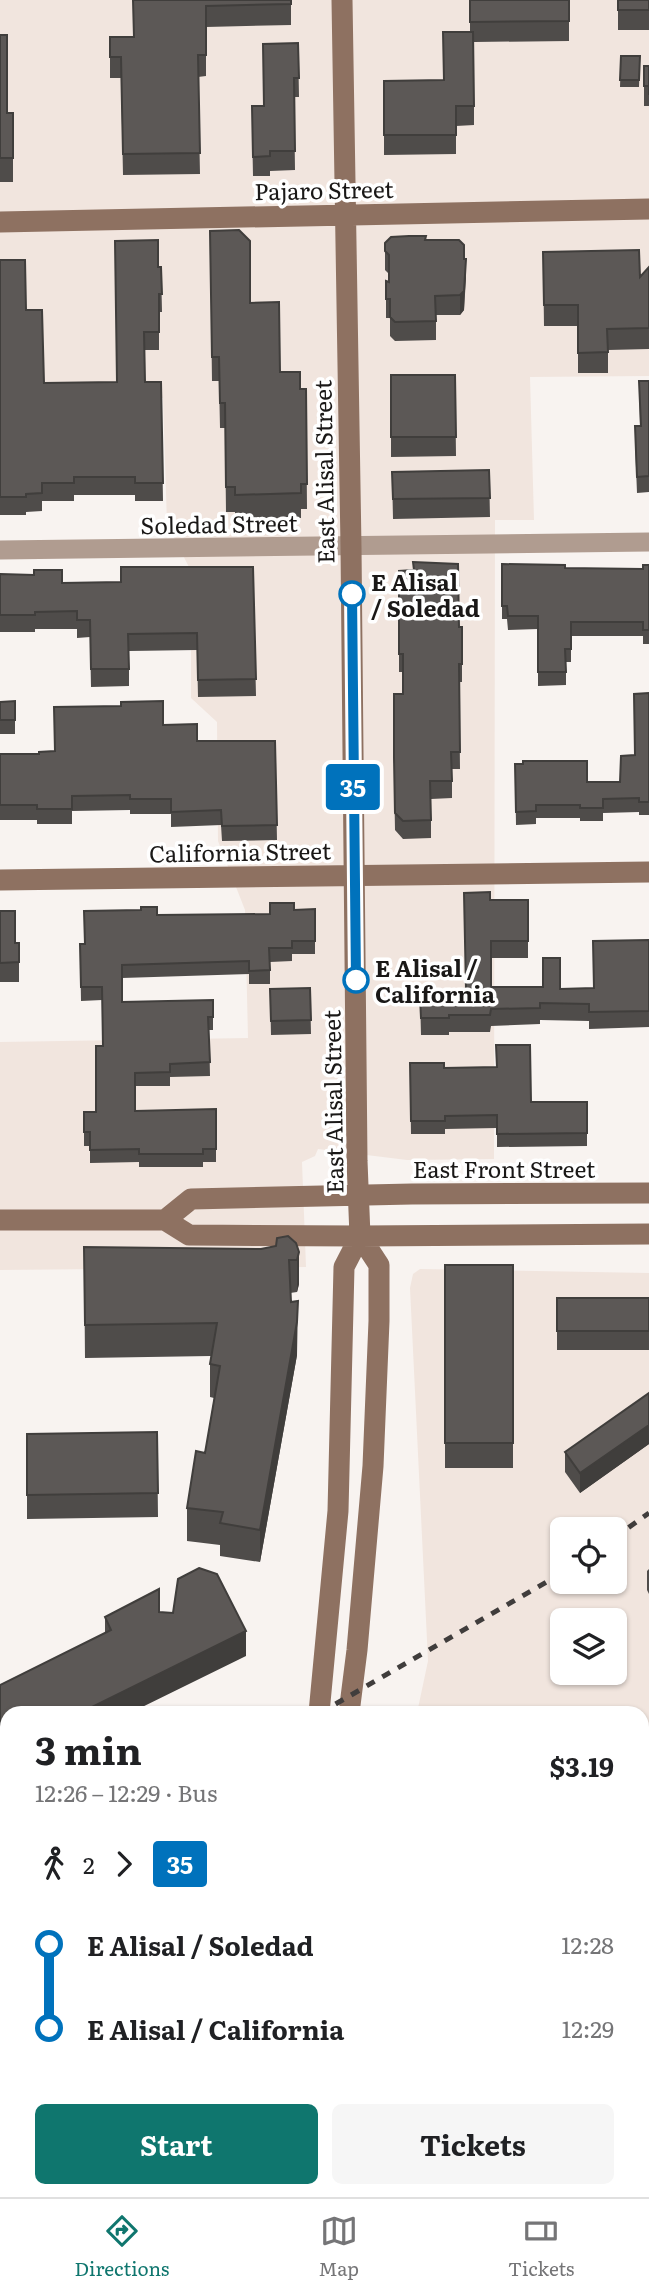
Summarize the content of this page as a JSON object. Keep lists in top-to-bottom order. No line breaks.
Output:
{"streets":{"main road":["Pajaro Street","East Alisal Street","California Street","East Front Street"],"street":["Soledad Street"]},"crossings":[["Pajaro Street","East Alisal Street"],["East Alisal Street","Soledad Street"],["East Alisal Street","California Street"],["East Alisal Street","East Front Street"]],"places":["E Alisal / Soledad","E Alisal / California"],"lines":["bus line 35"],"page":{"on_map":"35","heading":["3 min","12:26 – 12:29 · Bus","$3.19"],"legs":["2","35"],"list":[{"name":"E Alisal / Soledad","value":"12:28"},{"name":"E Alisal / California","value":"12:29"}],"buttons":["Start","Tickets"],"tabs":["Directions","Map","Tickets"]}}
